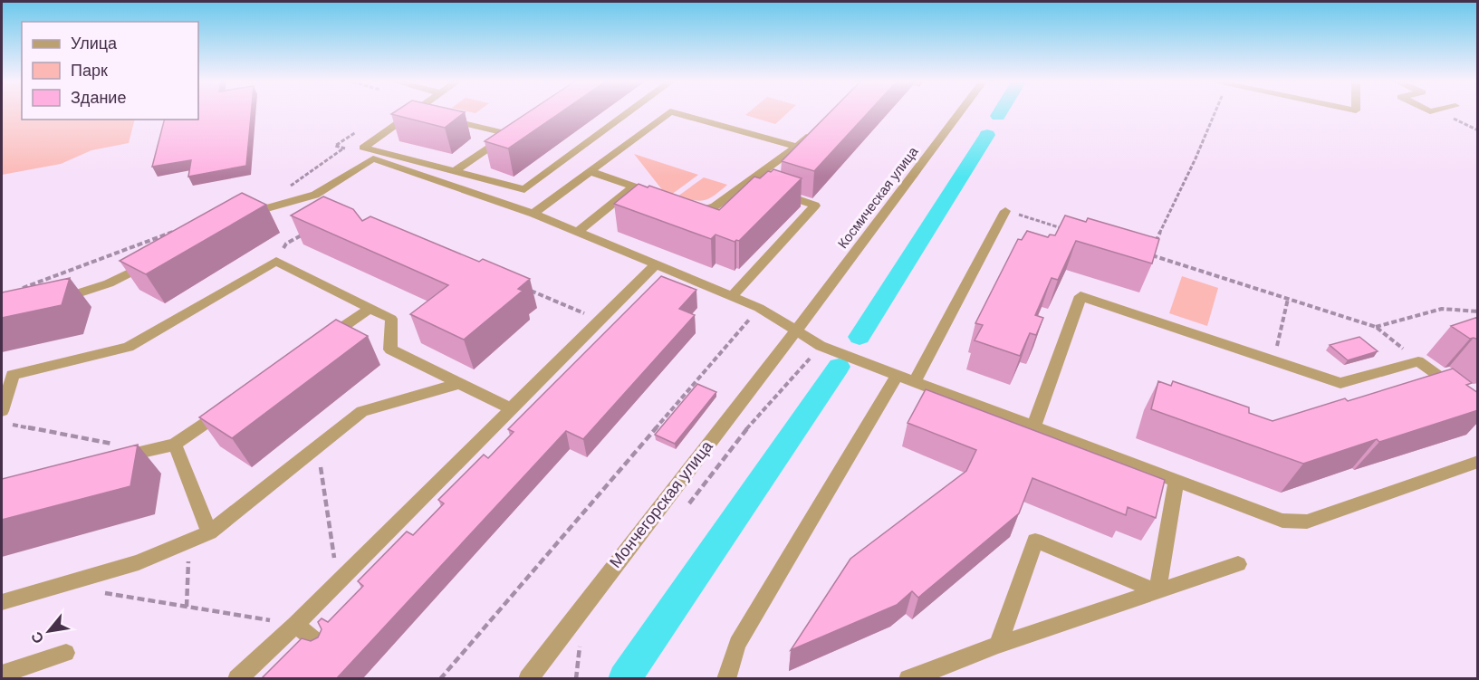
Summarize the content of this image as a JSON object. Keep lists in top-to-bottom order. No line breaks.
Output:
{"streets":{"street":["Космическая улица","Мончегорская улица"]},"crossings":[["Космическая улица","Мончегорская улица"]],"legend":["Улица","Парк","Здание"],"north":"bottom left"}
